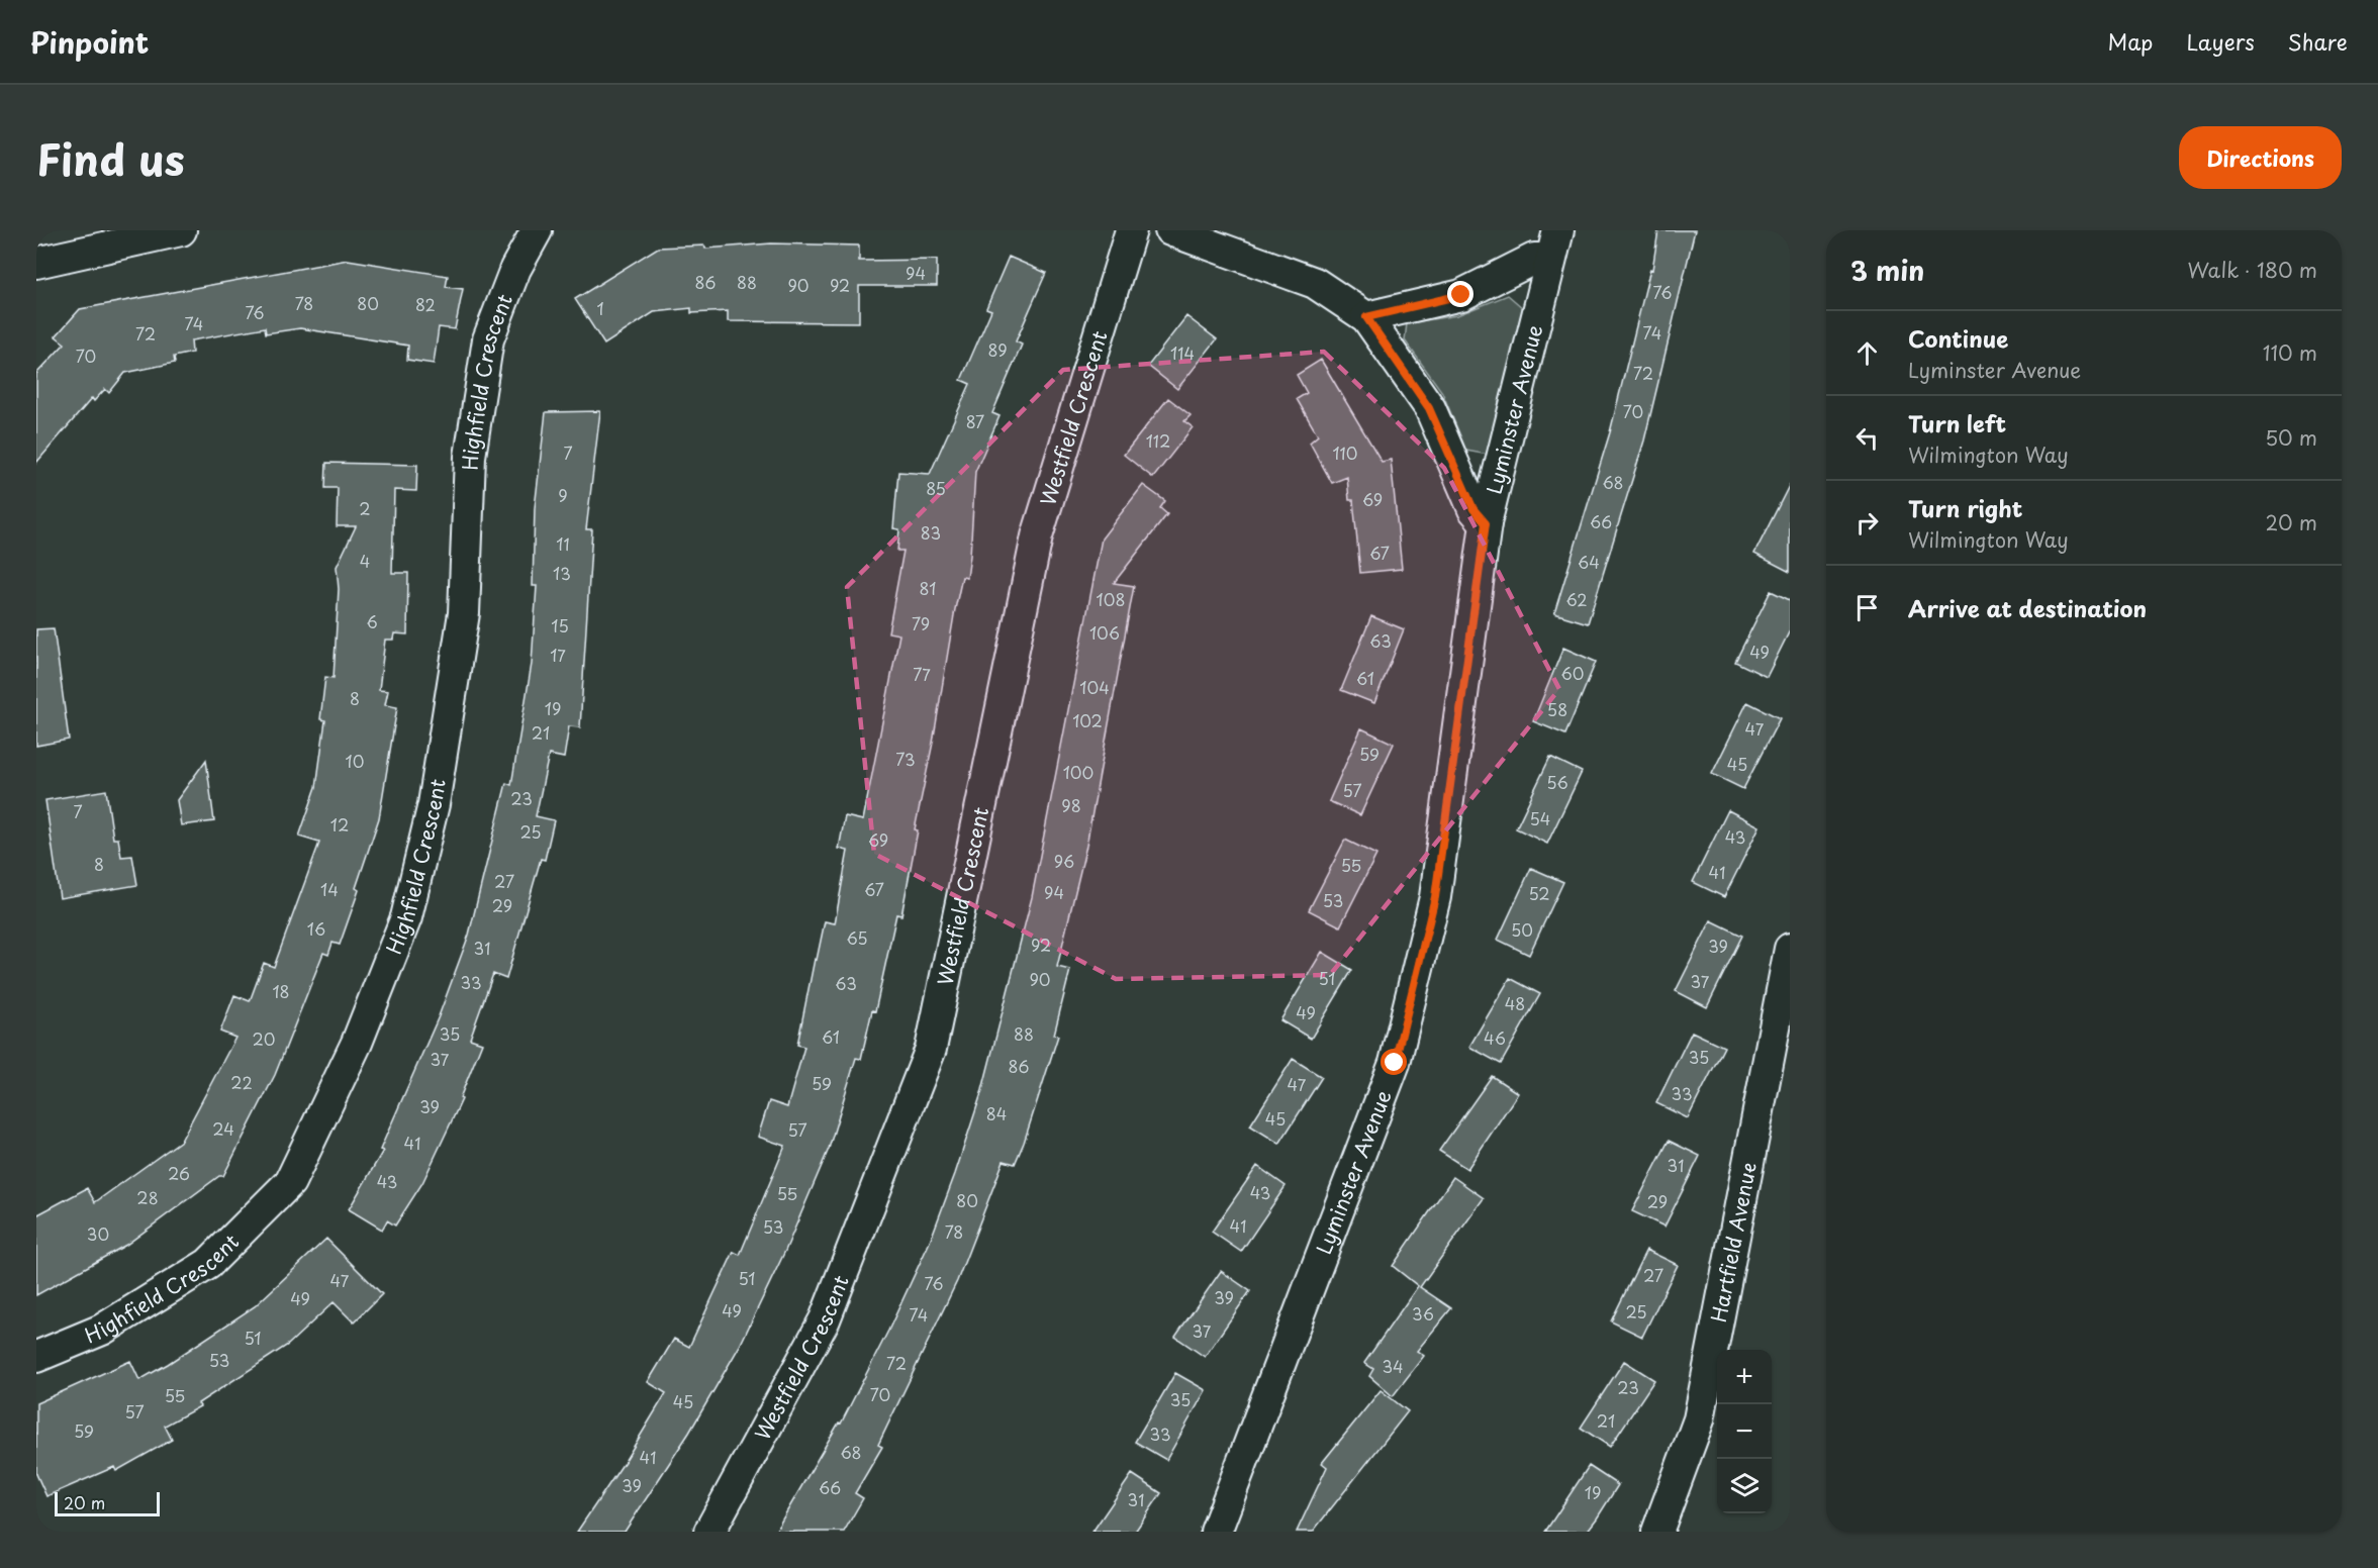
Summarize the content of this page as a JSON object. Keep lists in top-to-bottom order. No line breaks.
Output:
{"streets":{"street":["Highfield Crescent","Lyminster Avenue","Westfield Crescent","Hartfield Avenue"]},"house_numbers":["94","86","88","90","92","76","78","80","82","1","76","74","74","72","89","114","70","72","70","87","112","7","110","68","85","9","69","2","66","83","11","67","4","64","13","81","108","62","6","79","15","106","63","49","17","60","77","61","104","8","19","58","102","47","21","59","73","10","45","100","56","57","23","98","7","54","12","25","43","69","96","8","55","41","27","14","67","94","52","53","29","16","50","65","92","39","31","51","90","37","33","63","18","48","49","35","88","61","46","20","35","37","86","22","59","47","33","39","84","45","24","57","41","31","26","43","43","55","28","80","29","41","53","78","30","27","51","47","76","39","49","49","25","36","74","37","51","53","72","34","23","70","55","35","45","57","21","59","33","68","41","39","66","19","31"],"scale_bar":"20 m","page":{"header":"Pinpoint","nav":["Map","Layers","Share"],"title":"Find us","buttons":"Directions","heading":["3 min","Walk · 180 m"],"list":[["Continue","Lyminster Avenue","110 m"],["Turn left","Wilmington Way","50 m"],["Turn right","Wilmington Way","20 m"],"Arrive at destination"],"map_buttons":["+","−"],"scale":"20 m"}}
